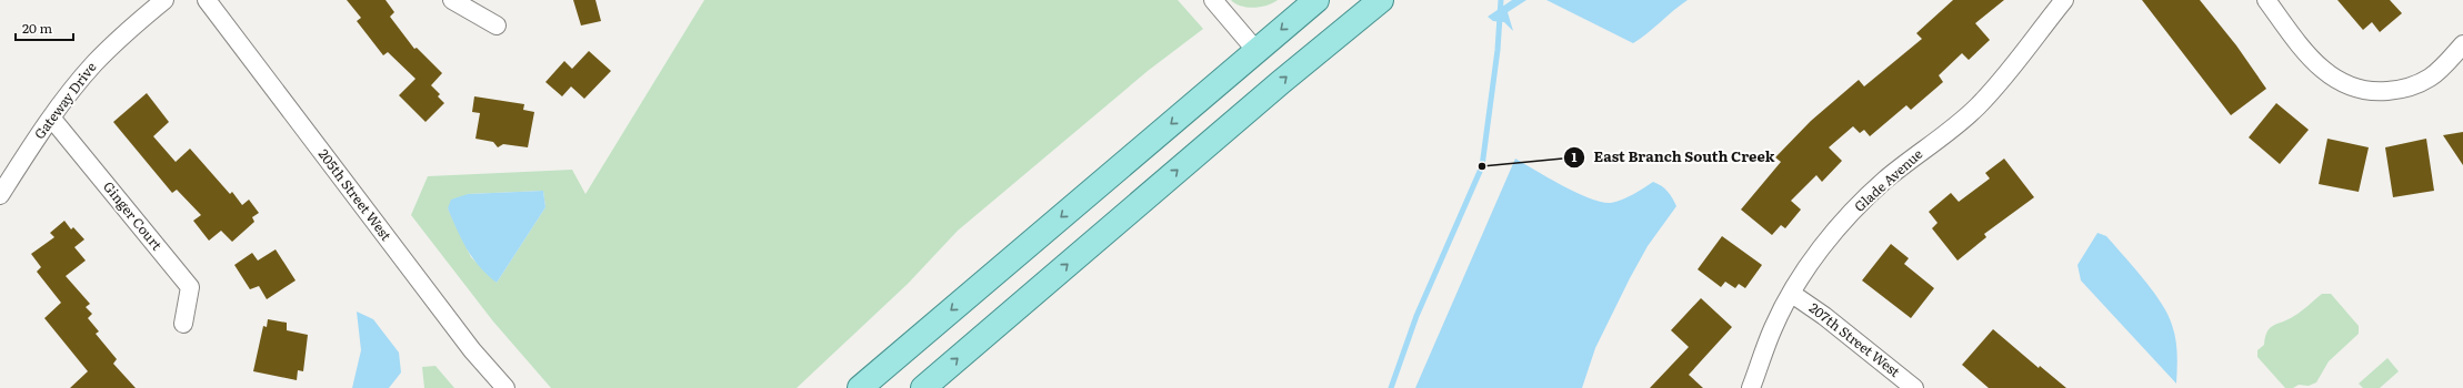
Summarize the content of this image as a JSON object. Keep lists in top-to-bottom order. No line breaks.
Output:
{"streets":{"street":["Gateway Drive","Glade Avenue","205th Street West","Ginger Court","207th Street West"]},"crossings":[["Gateway Drive","Ginger Court"],["Glade Avenue","207th Street West"]],"places":["East Branch South Creek"],"scale_bar":"20 m"}
